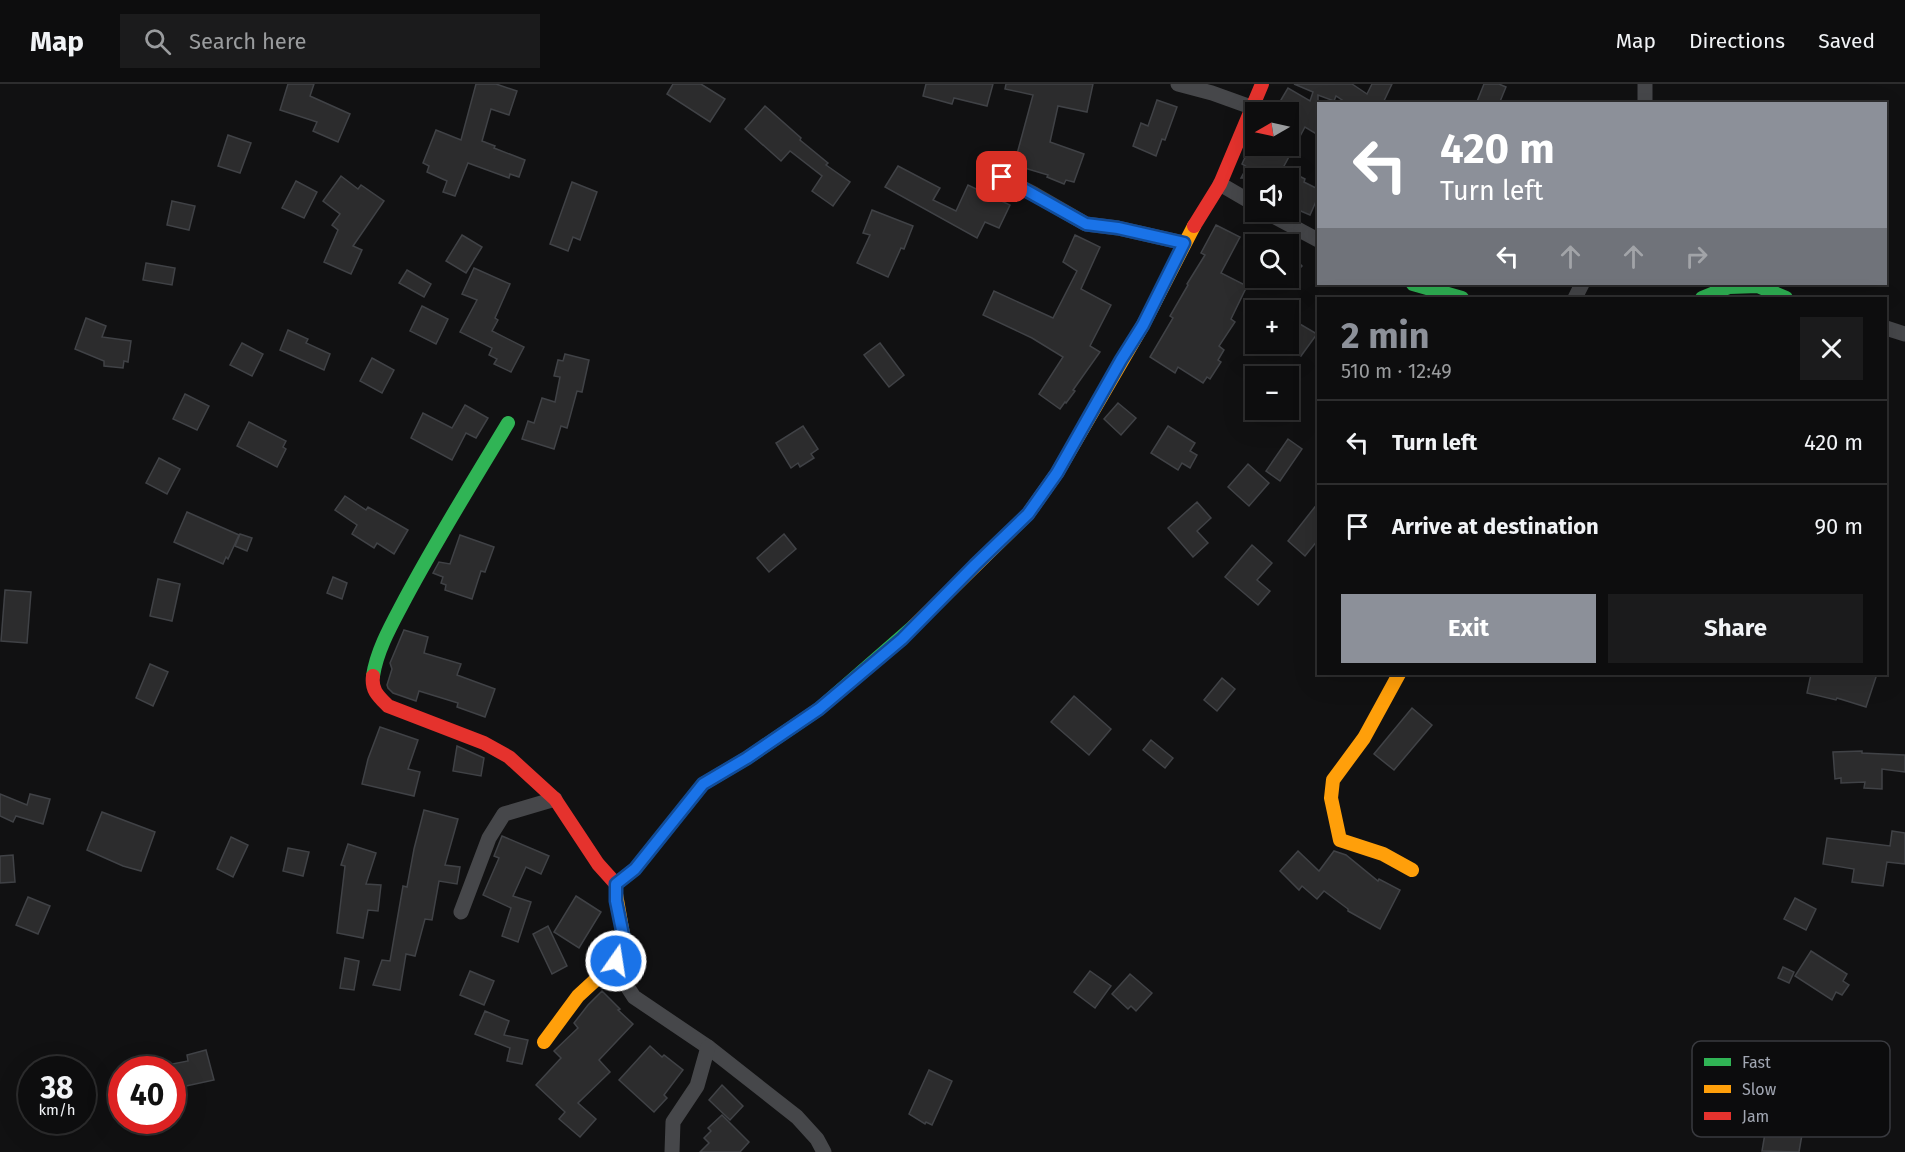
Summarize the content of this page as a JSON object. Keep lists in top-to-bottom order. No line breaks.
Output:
{"legend":["Fast","Slow","Jam"],"north":"left","page":{"header":"Map","search":"Search here","nav":["Map","Directions","Saved"],"map_buttons":["+","−"],"turn":["420 m","Turn left"],"heading":["2 min","510 m · 12:49"],"list":[{"name":"Turn left","value":"420 m"},{"name":"Arrive at destination","value":"90 m"}],"buttons":["Exit","Share"],"speed":"38 km/h","limit":"40"}}
